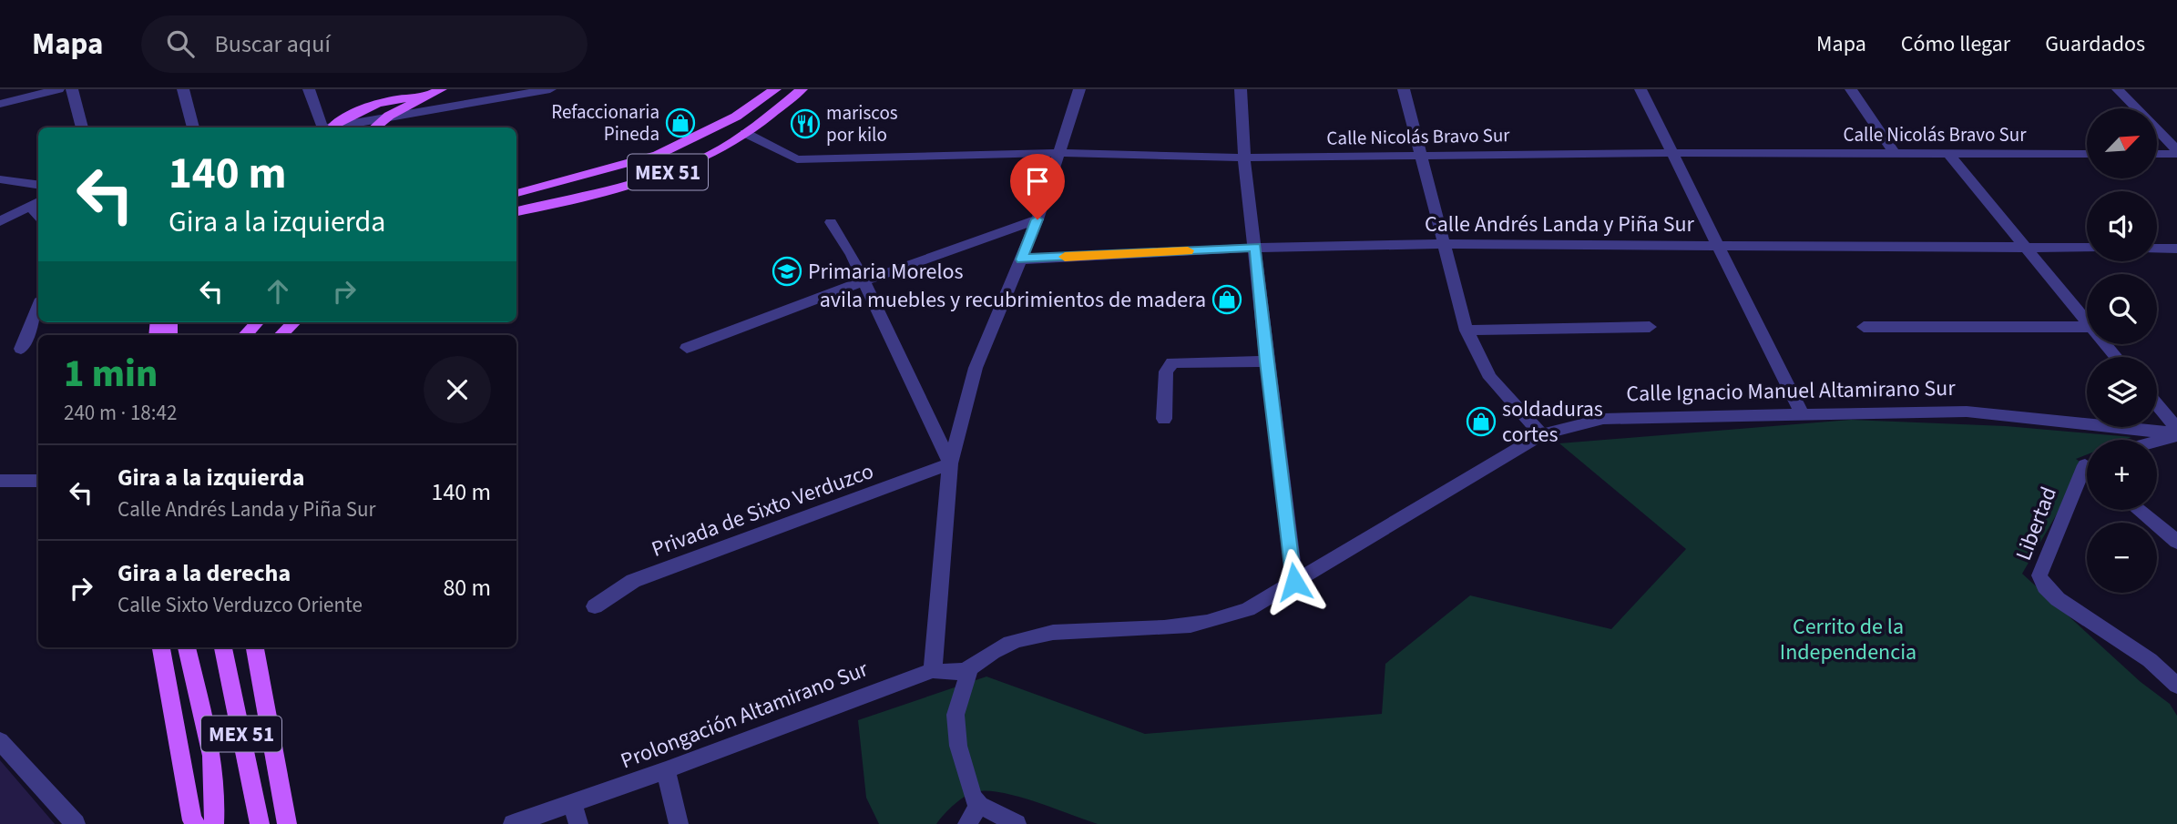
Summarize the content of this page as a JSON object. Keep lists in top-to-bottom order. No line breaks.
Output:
{"streets":{"main road":["MEX 51"],"street":["Calle Nicolás Bravo Sur","Calle Andrés Landa y Piña Sur","Calle Ignacio Manuel Altamirano Sur","Privada de Sixto Verduzco","Libertad","Prolongación Altamirano Sur"]},"crossings":[["Calle Nicolás Bravo Sur","MEX 51"]],"parks":["Cerrito de la Independencia"],"places":{"shop":["Refaccionaria Pineda","avila muebles y recubrimientos de madera","soldaduras cortes"],"restaurant":["mariscos por kilo"],"school or university":["Primaria Morelos"]},"north":"top right","page":{"header":"Mapa","search":"Buscar aquí","nav":["Mapa","Cómo llegar","Guardados"],"map_buttons":["+","−"],"turn":["140 m","Gira a la izquierda"],"heading":["1 min","240 m · 18:42"],"list":[{"name":"Gira a la izquierda","note":"Calle Andrés Landa y Piña Sur","value":"140 m"},{"name":"Gira a la derecha","note":"Calle Sixto Verduzco Oriente","value":"80 m"}]}}
